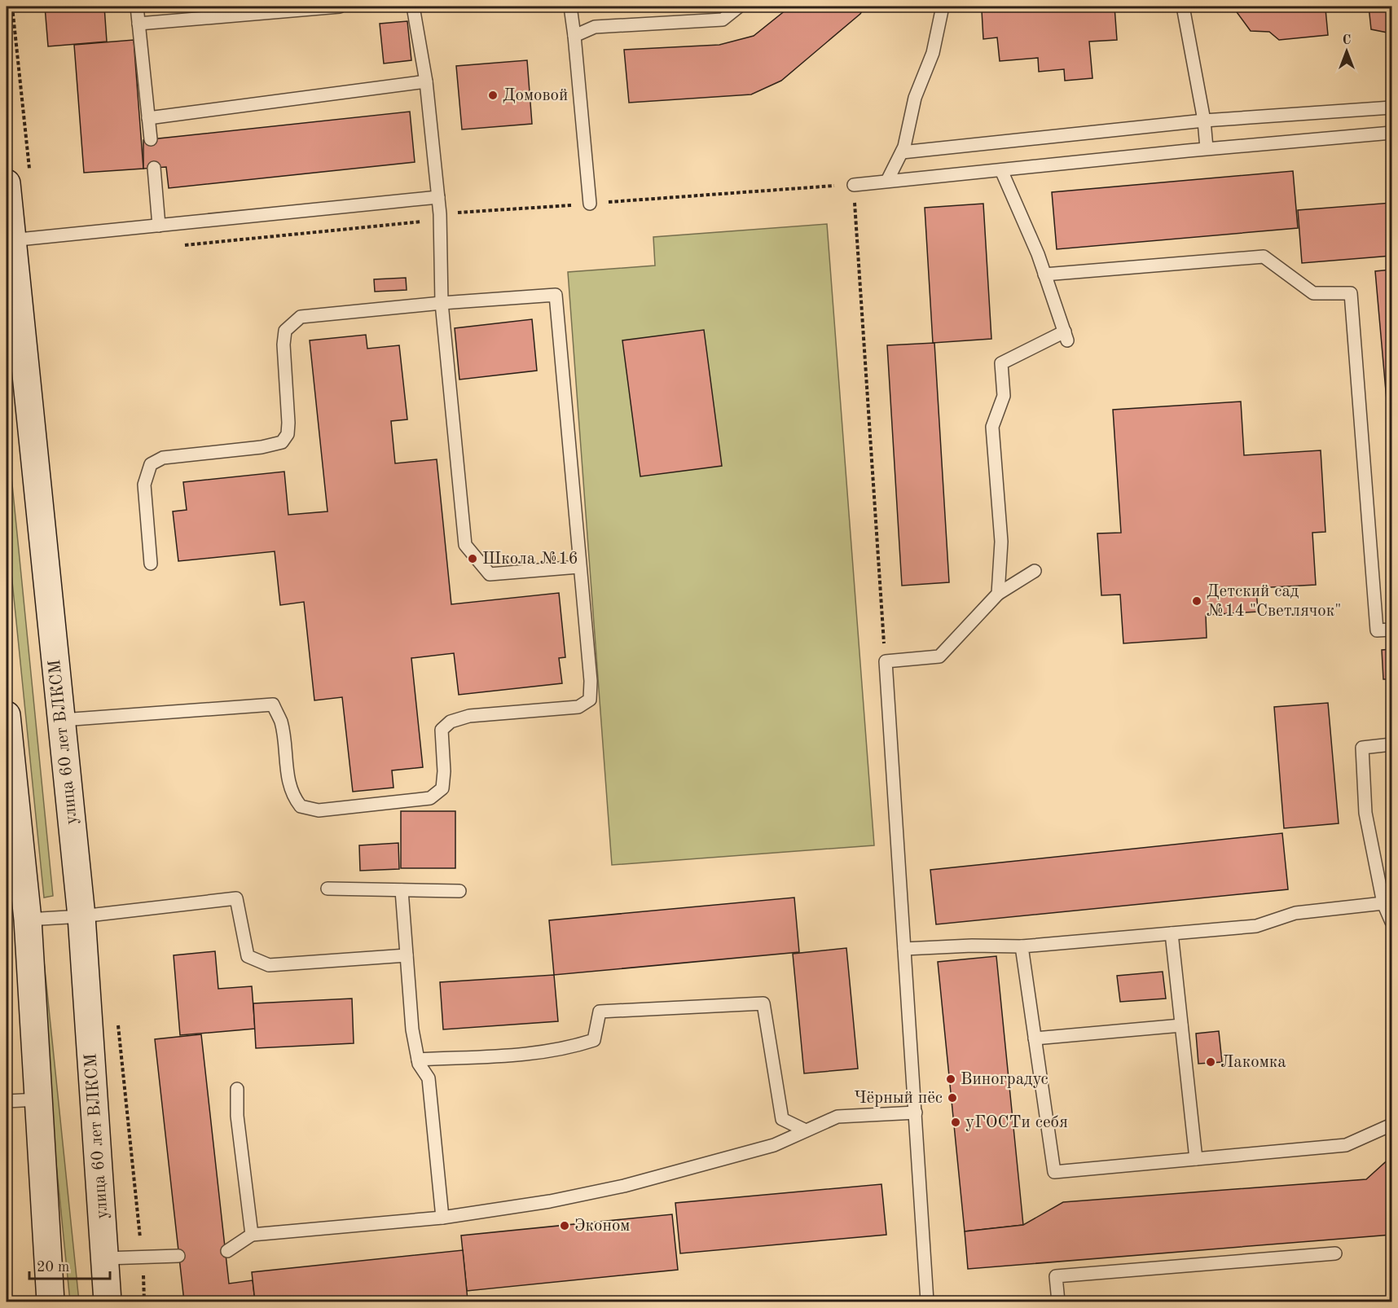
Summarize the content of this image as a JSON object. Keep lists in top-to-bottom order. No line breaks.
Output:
{"streets":{"street":["улица 60 лет ВЛКСМ"]},"places":["Домовой","Школа №16","Детский сад №14 \"Светлячок\"","Лакомка","Виноградус","Чёрный пёс","уГОСТи себя","Эконом"],"scale_bar":"20 m","north":"top"}
